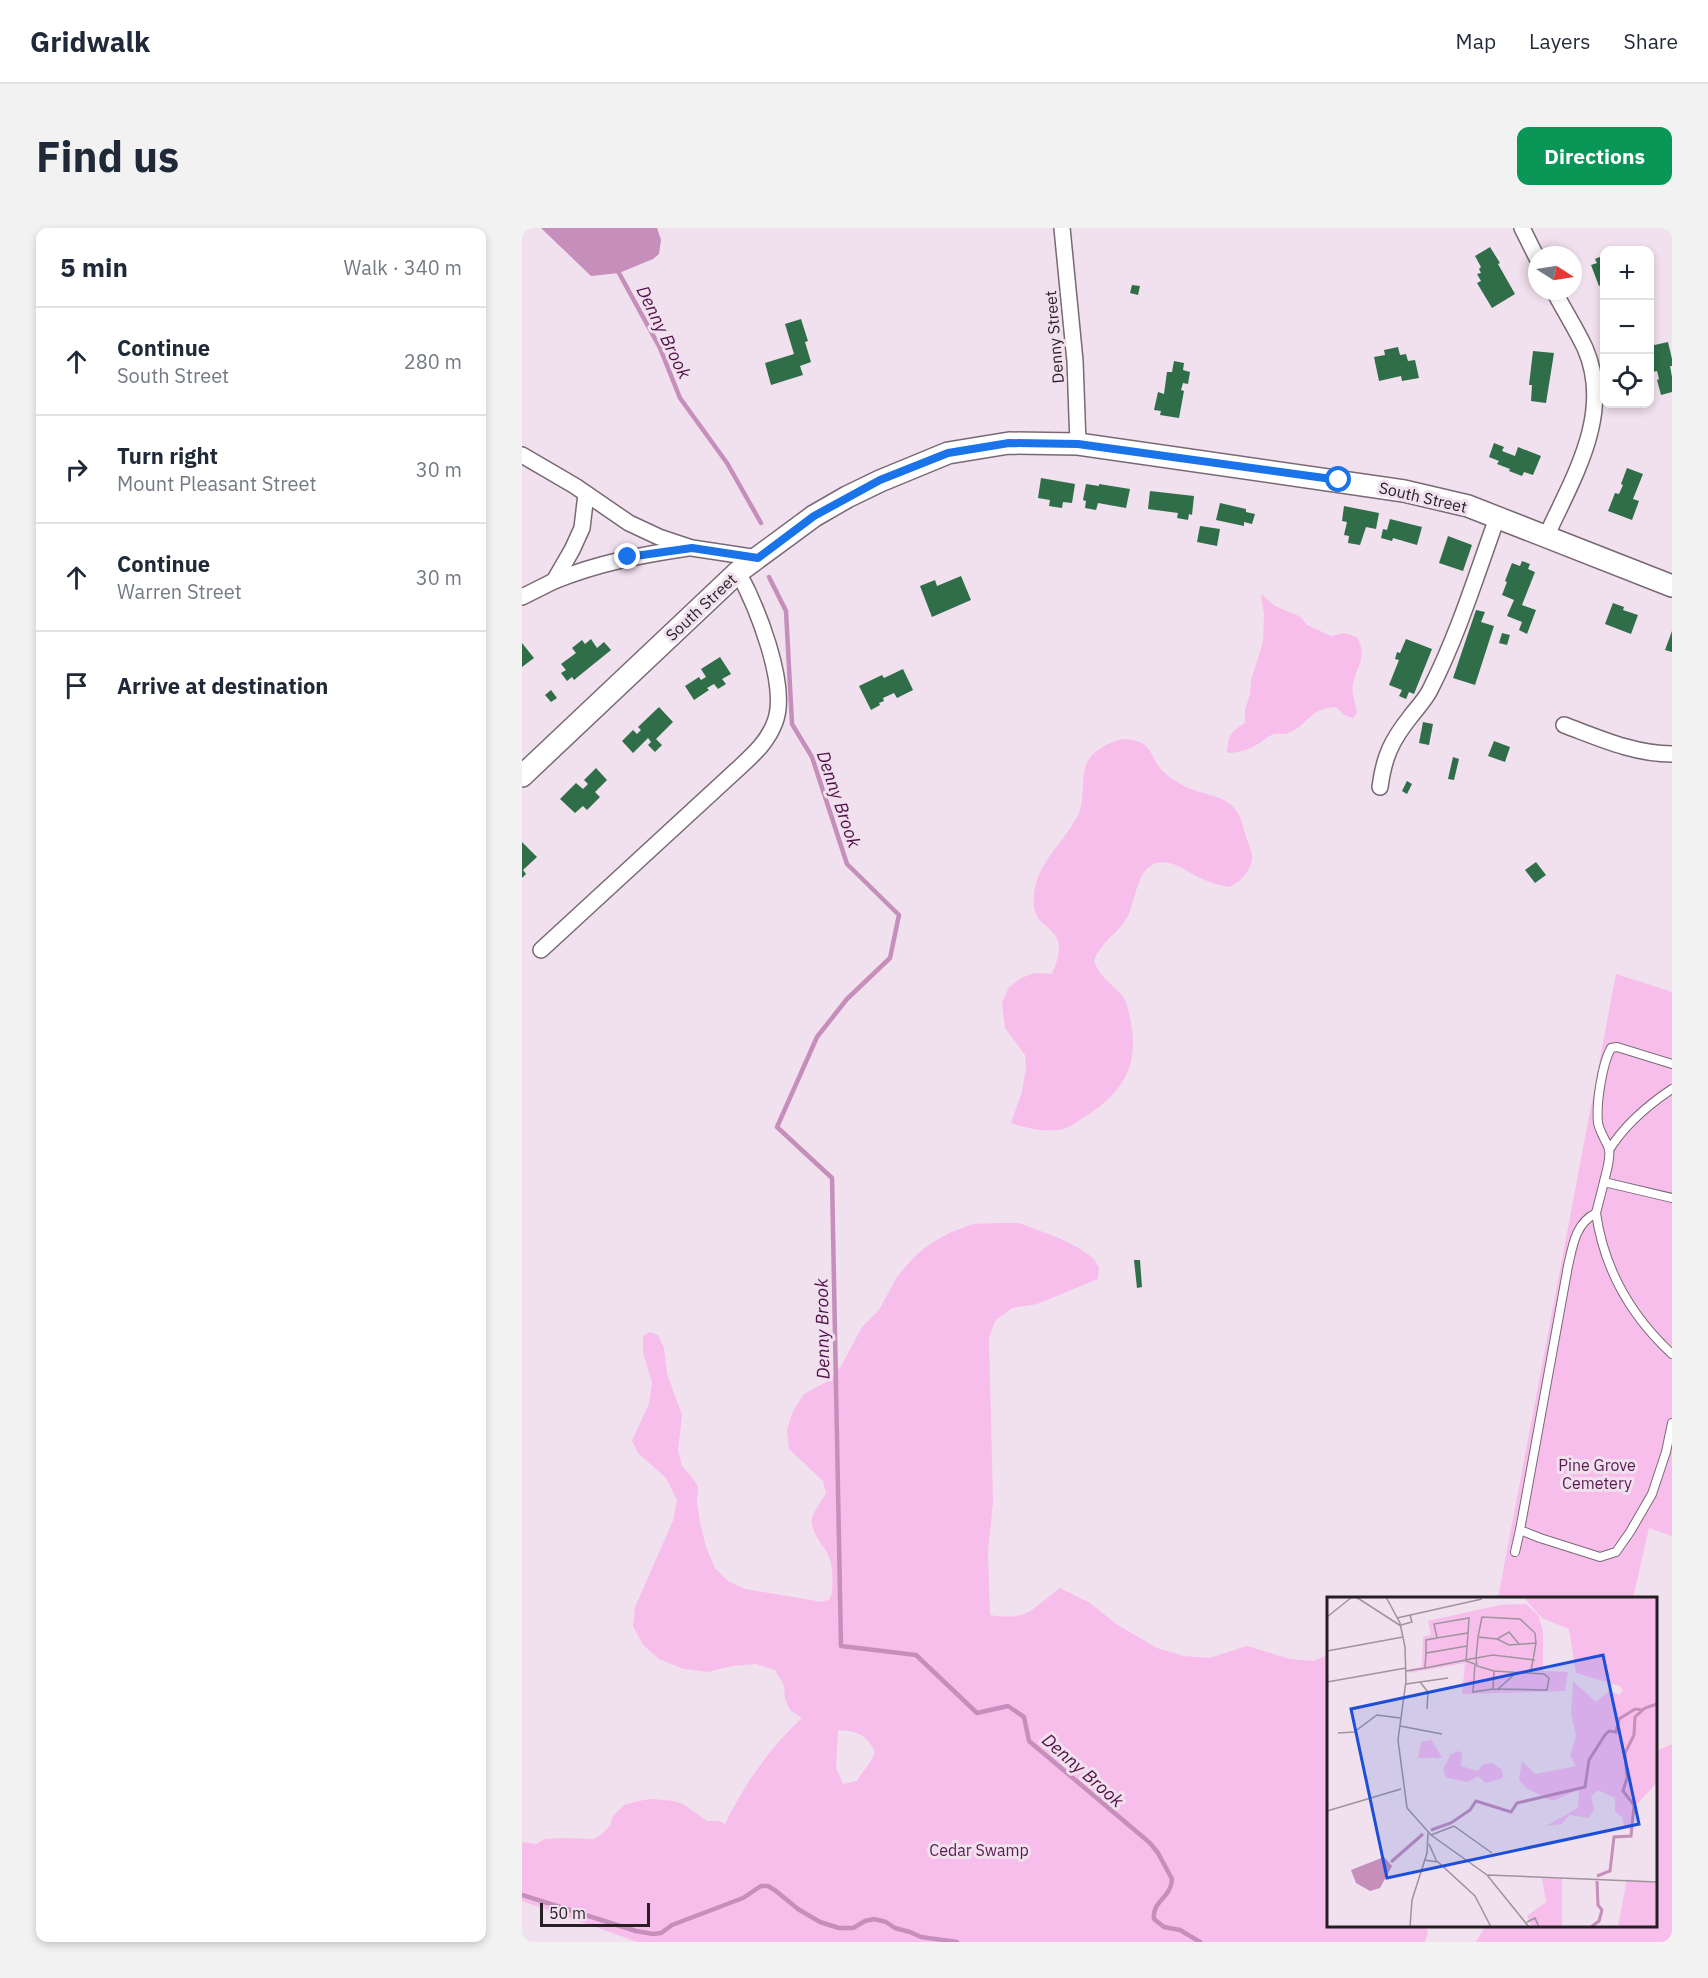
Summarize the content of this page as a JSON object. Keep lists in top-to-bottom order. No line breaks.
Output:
{"streets":{"main road":["South Street"],"street":["Denny Street"]},"crossings":[["Denny Street","South Street"]],"water":["Denny Brook"],"parks":["Pine Grove Cemetery","Cedar Swamp"],"scale_bar":"50 m","north":"right","page":{"header":"Gridwalk","nav":["Map","Layers","Share"],"buttons":"Directions","title":"Find us","heading":["5 min","Walk · 340 m"],"map_buttons":["+","−"],"list":[["Continue","South Street","280 m"],["Turn right","Mount Pleasant Street","30 m"],["Continue","Warren Street","30 m"],"Arrive at destination"],"scale":"50 m"}}
